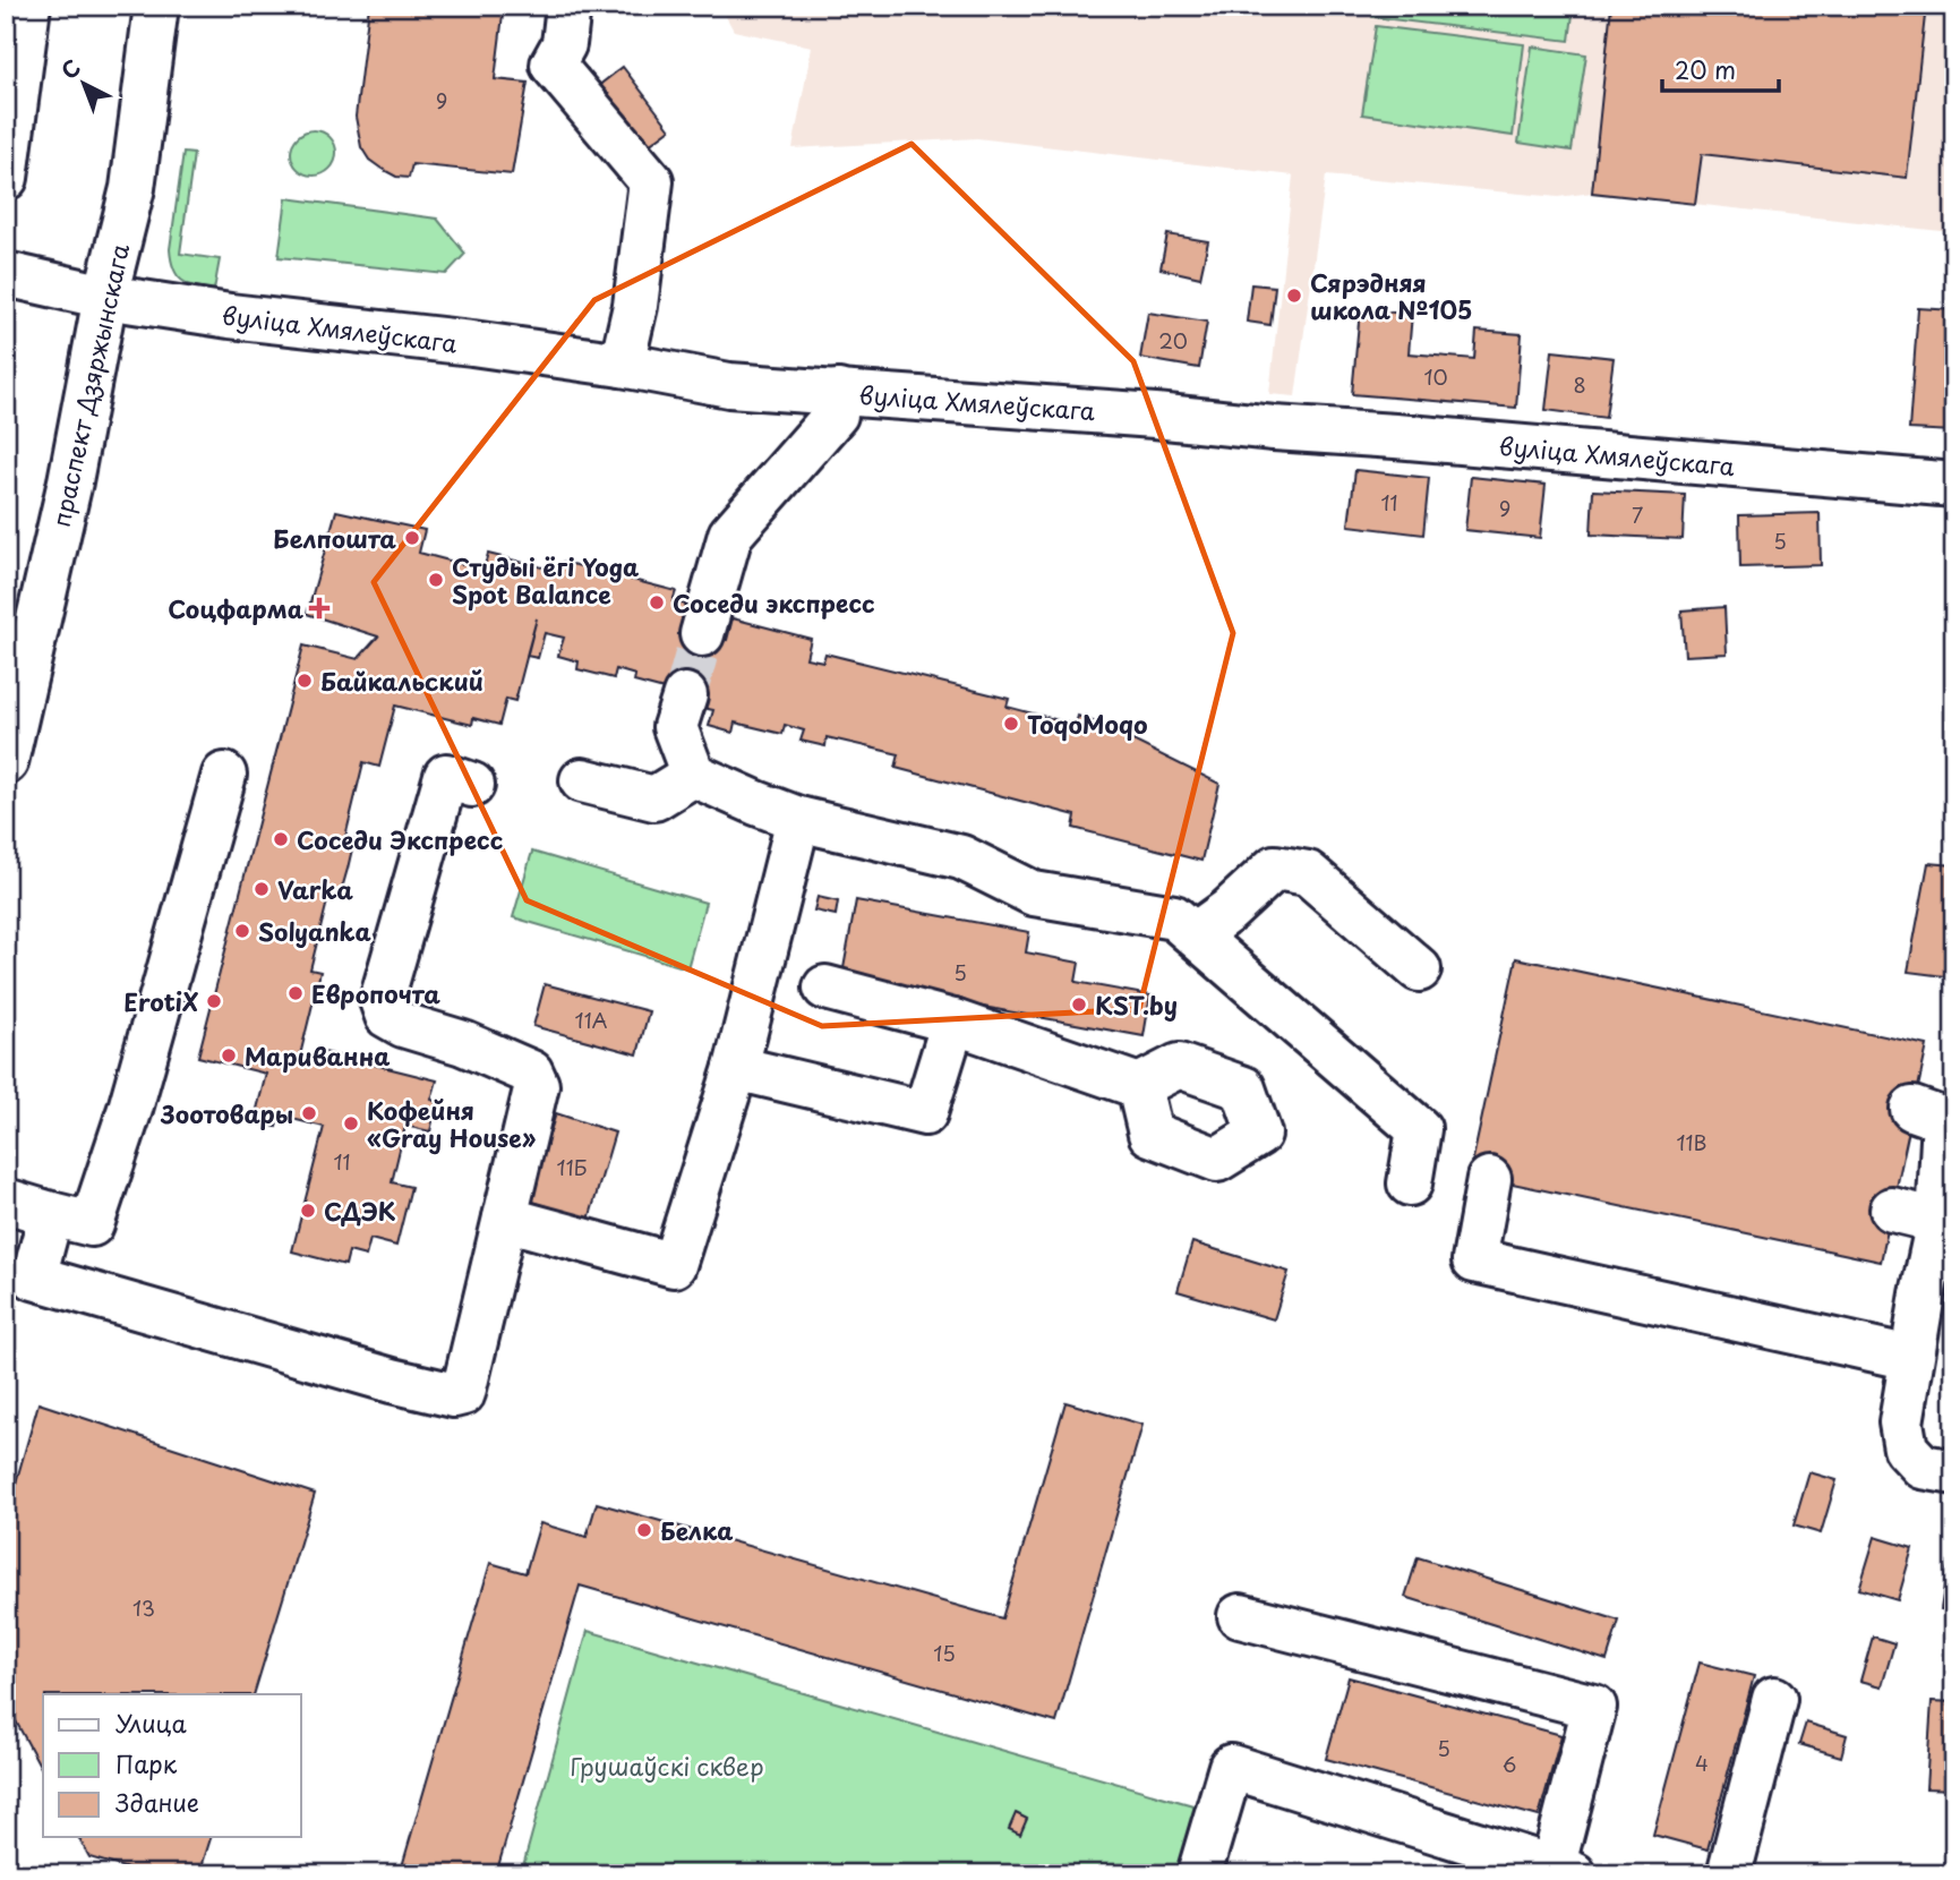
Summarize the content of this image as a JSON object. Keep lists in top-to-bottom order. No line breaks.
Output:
{"streets":{"street":["вуліца Хмялеўскага","праспект Дзяржынскага"]},"crossings":[["вуліца Хмялеўскага","праспект Дзяржынскага"]],"parks":["Грушаўскі сквер"],"places":{"other":["Сярэдняя школа №105","Белпошта","Студыі ёгі Yoga Spot Balance","Соседи экспресс","Байкальский","ToqoMoqo","Соседи Экспресс","Varka","Solyanka","Европочта","ErotiX","KST.by","Мариванна","Зоотовары","Кофейня «Gray House»","СДЭК","Белка"],"health":["Соцфарма"]},"house_numbers":["9","20","10","8","11","9","7","5","5","11А","11В","11","11Б","13","15","5","4","6"],"legend":["Улица","Парк","Здание"],"scale_bar":"20 m","north":"top left"}
